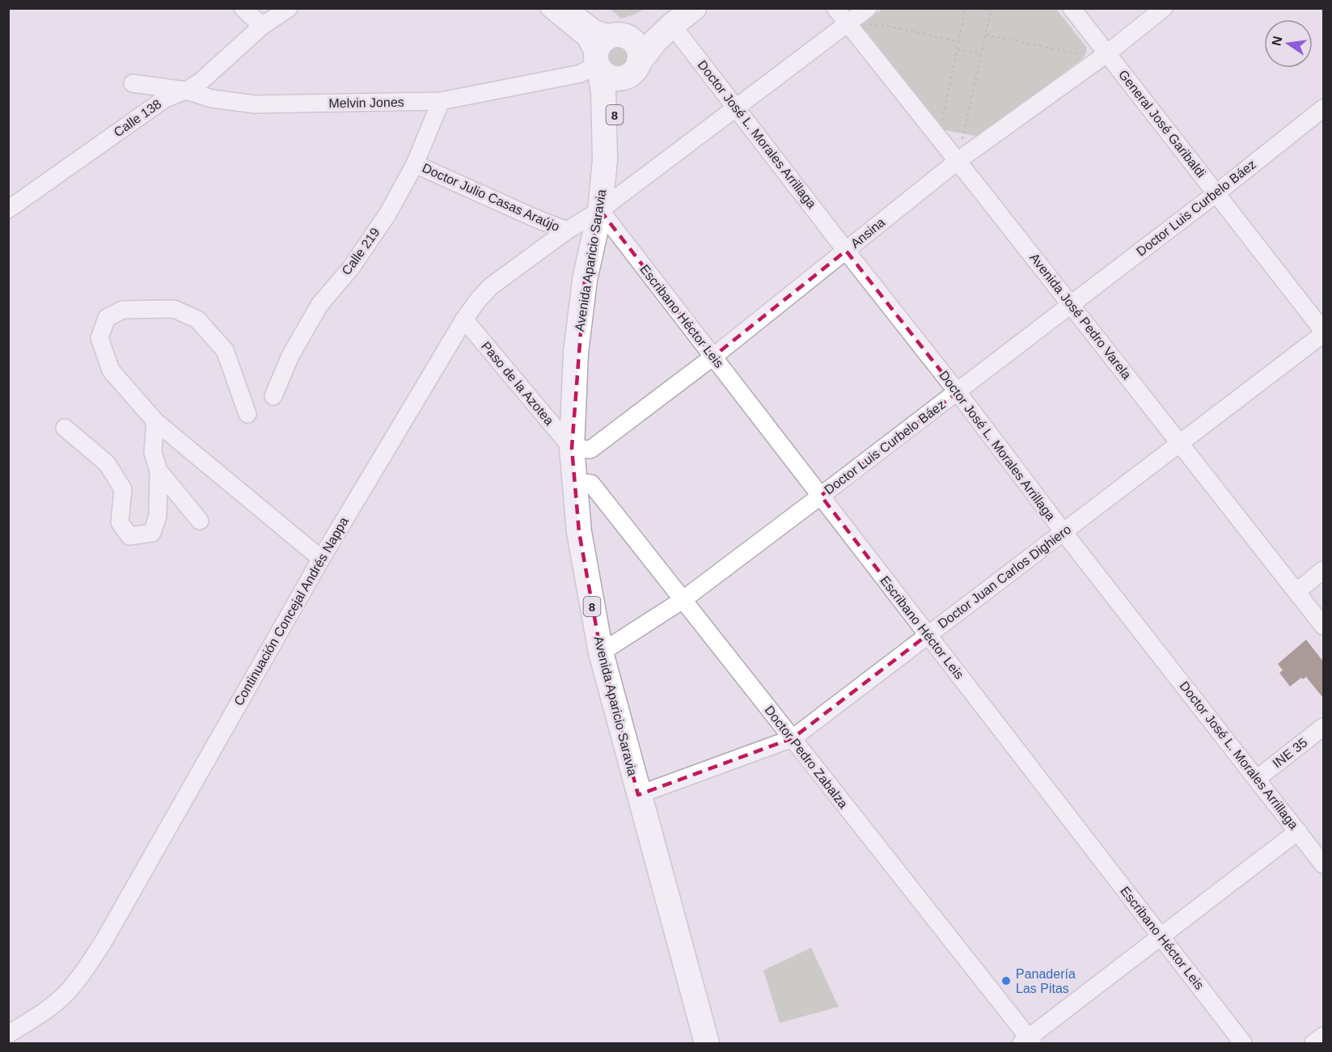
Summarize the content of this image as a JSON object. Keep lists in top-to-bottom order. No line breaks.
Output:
{"streets":{"highway":["8","Avenida Aparicio Saravia"],"street":["Melvin Jones","Calle 138","General José Garibaldi","Doctor José L. Morales Arrillaga","Doctor Julio Casas Araújo","Doctor Luis Curbelo Báez","Ansina","Calle 219","Escribano Héctor Leis","Avenida José Pedro Varela","Paso de la Azotea","Doctor Juan Carlos Dighiero","Continuación Concejal Andrés Nappa","INE 35","Doctor Pedro Zabalza"]},"crossings":[["Melvin Jones","8"],["Melvin Jones","Calle 138"],["Melvin Jones","Calle 219"],["Melvin Jones","Avenida Aparicio Saravia"],["8","Doctor José L. Morales Arrillaga"],["8","Avenida Aparicio Saravia"],["General José Garibaldi","Doctor Luis Curbelo Báez"],["General José Garibaldi","Ansina"],["General José Garibaldi","Doctor Juan Carlos Dighiero"],["Doctor José L. Morales Arrillaga","Doctor Luis Curbelo Báez"],["Doctor José L. Morales Arrillaga","Ansina"],["Doctor José L. Morales Arrillaga","Doctor Juan Carlos Dighiero"],["Doctor José L. Morales Arrillaga","Continuación Concejal Andrés Nappa"],["Doctor José L. Morales Arrillaga","INE 35"],["Doctor Julio Casas Araújo","Calle 219"],["Doctor Julio Casas Araújo","Continuación Concejal Andrés Nappa"],["Doctor Luis Curbelo Báez","Avenida Aparicio Saravia"],["Doctor Luis Curbelo Báez","Escribano Héctor Leis"],["Doctor Luis Curbelo Báez","Avenida José Pedro Varela"],["Doctor Luis Curbelo Báez","Doctor Pedro Zabalza"],["Ansina","Avenida Aparicio Saravia"],["Ansina","Escribano Héctor Leis"],["Ansina","Avenida José Pedro Varela"],["Ansina","Paso de la Azotea"],["Avenida Aparicio Saravia","Escribano Héctor Leis"],["Avenida Aparicio Saravia","Paso de la Azotea"],["Avenida Aparicio Saravia","Doctor Juan Carlos Dighiero"],["Avenida Aparicio Saravia","Continuación Concejal Andrés Nappa"],["Avenida Aparicio Saravia","Doctor Pedro Zabalza"],["Escribano Héctor Leis","Doctor Juan Carlos Dighiero"],["Escribano Héctor Leis","Continuación Concejal Andrés Nappa"],["Avenida José Pedro Varela","Doctor Juan Carlos Dighiero"],["Avenida José Pedro Varela","Continuación Concejal Andrés Nappa"],["Paso de la Azotea","Continuación Concejal Andrés Nappa"],["Doctor Juan Carlos Dighiero","Doctor Pedro Zabalza"]],"places":["Panadería Las Pitas"],"north":"left"}
